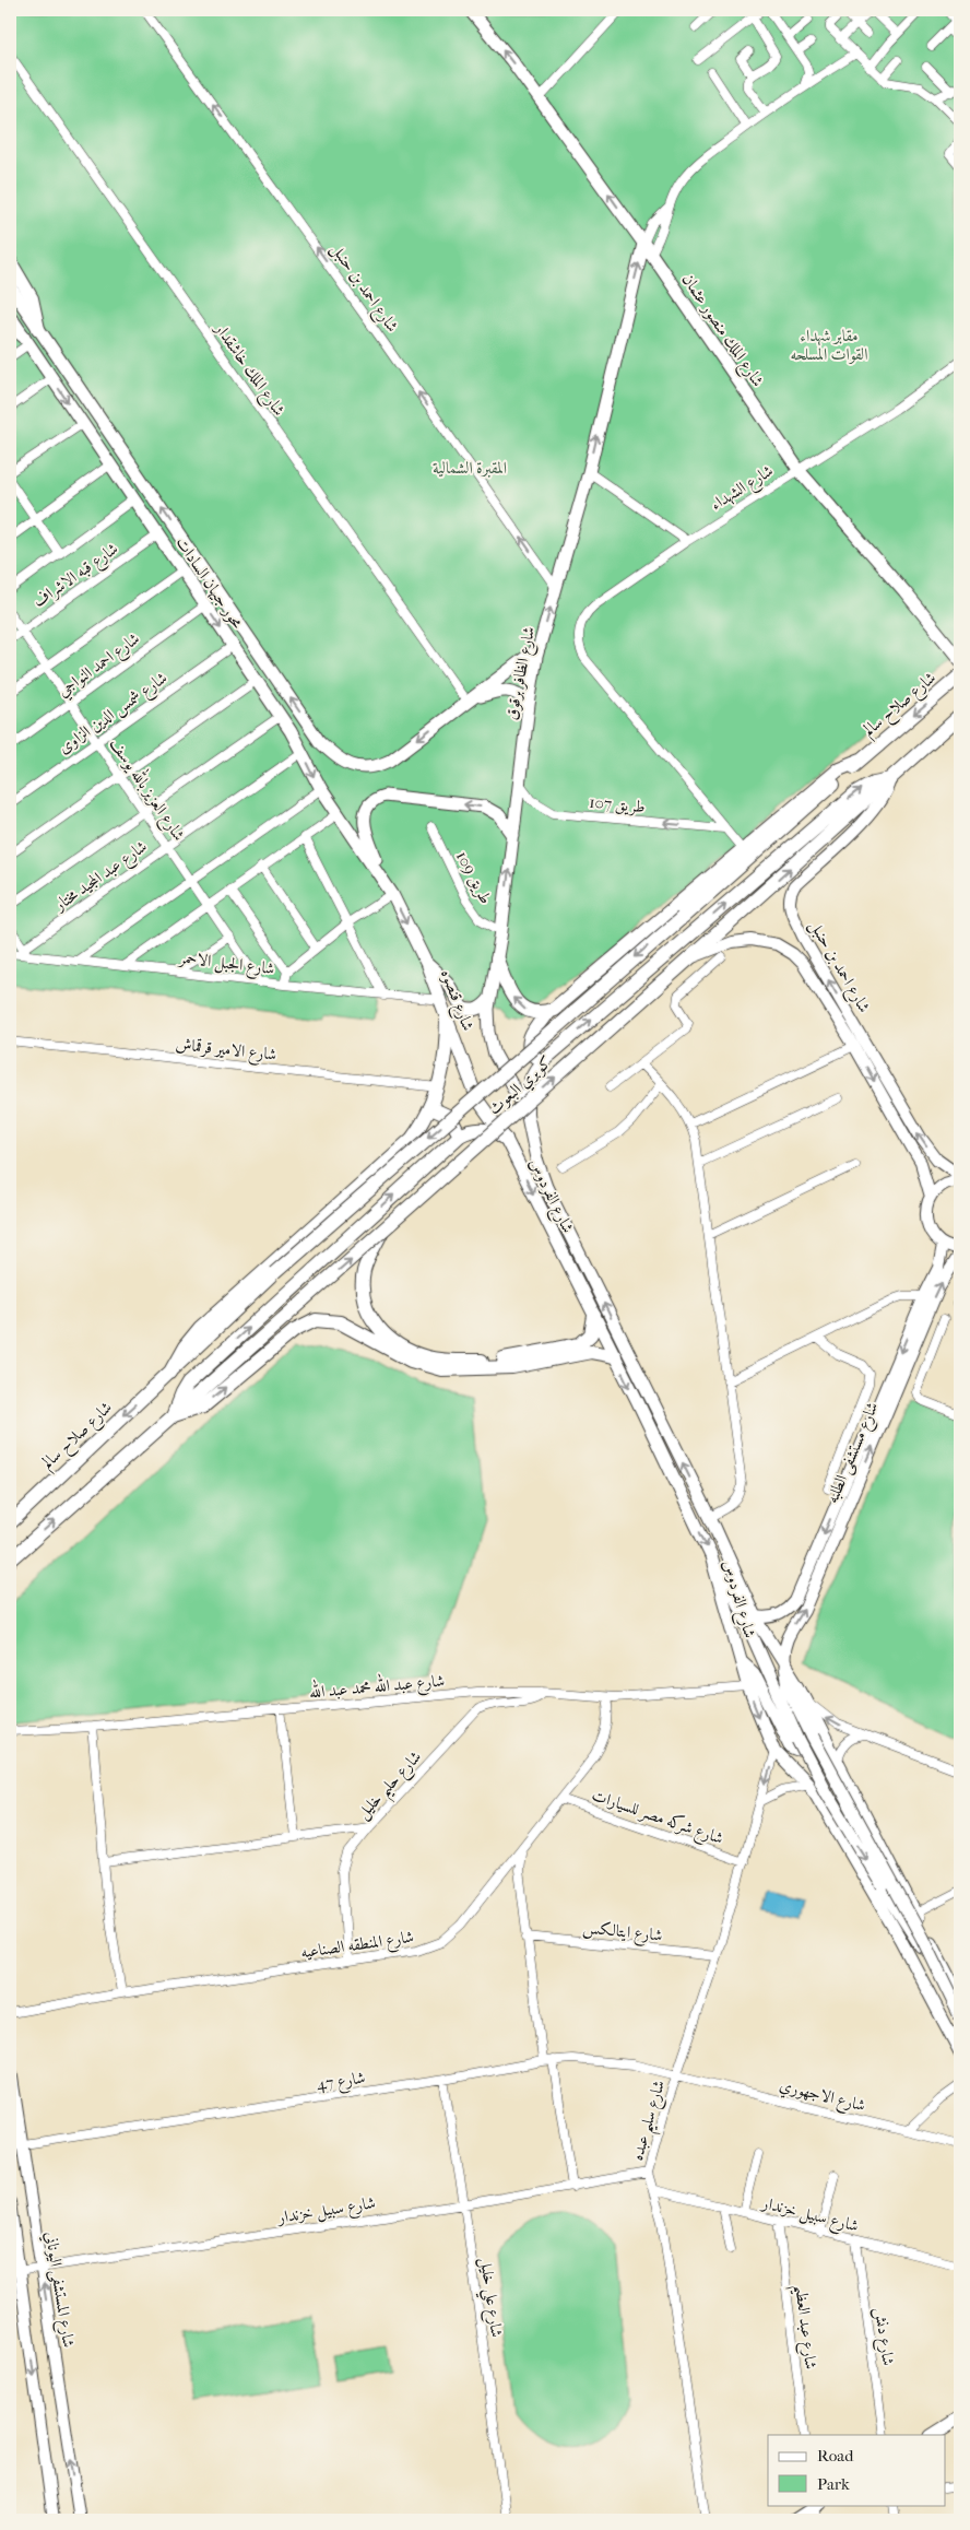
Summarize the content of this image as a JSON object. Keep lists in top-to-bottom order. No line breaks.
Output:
{"streets":{"highway":["شارع صلاح سالم","كوبري البعوث"],"main road":["شارع الملك منصور عثمان","محور جيهان السادات","شارع الظافر برقوق","شارع قنصوه","شارع الفردوس"],"street":["شارع احمد بن حنبل","شارع الملك خاشقدار","شارع الشهداء","شارع قبه الاشراف","شارع احمد النواجي","شارع شمس الدين الزاوى","شارع العزيز بالله يوسف","طريق 107","شارع عبد المجيد مختار","طريق 109","شارع الجبل الاحمر","شارع الامير قرقماش","شارع مستشفى الطلبه","شارع عبد الله محمد عبد الله","شارع حليم خليل","شارع شركه مصر للسيارات","شارع ايتالكس","شارع المنطقه الصناعيه","شارع 47","شارع الاجهوري","شارع سليم عبده","شارع سبيل خزندار","شارع المستشفى اليوناني","شارع علي خليل","شارع عبد العظيم","شارع دنش"]},"crossings":[["شارع احمد بن حنبل","شارع الظافر برقوق"],["شارع احمد بن حنبل","كوبري البعوث"],["شارع الملك منصور عثمان","شارع الشهداء"],["شارع الملك منصور عثمان","شارع الظافر برقوق"],["شارع الملك خاشقدار","محور جيهان السادات"],["شارع الشهداء","طريق 107"],["شارع قبه الاشراف","محور جيهان السادات"],["شارع قبه الاشراف","شارع العزيز بالله يوسف"],["محور جيهان السادات","شارع احمد النواجي"],["محور جيهان السادات","شارع شمس الدين الزاوى"],["محور جيهان السادات","شارع عبد المجيد مختار"],["محور جيهان السادات","شارع قنصوه"],["شارع احمد النواجي","شارع العزيز بالله يوسف"],["شارع الظافر برقوق","طريق 107"],["شارع الظافر برقوق","طريق 109"],["شارع الظافر برقوق","شارع الفردوس"],["شارع صلاح سالم","كوبري البعوث"],["شارع شمس الدين الزاوى","شارع العزيز بالله يوسف"],["شارع العزيز بالله يوسف","شارع عبد المجيد مختار"],["شارع العزيز بالله يوسف","شارع الجبل الاحمر"],["شارع عبد المجيد مختار","شارع الجبل الاحمر"],["شارع الجبل الاحمر","شارع قنصوه"],["شارع قنصوه","شارع الفردوس"],["شارع الفردوس","شارع مستشفى الطلبه"],["شارع الفردوس","شارع عبد الله محمد عبد الله"],["شارع الفردوس","شارع سليم عبده"],["شارع عبد الله محمد عبد الله","شارع حليم خليل"],["شارع عبد الله محمد عبد الله","شارع المنطقه الصناعيه"],["شارع حليم خليل","شارع المنطقه الصناعيه"],["شارع شركه مصر للسيارات","شارع المنطقه الصناعيه"],["شارع شركه مصر للسيارات","شارع سليم عبده"],["شارع ايتالكس","شارع سليم عبده"],["شارع 47","شارع الاجهوري"],["شارع 47","شارع سليم عبده"],["شارع 47","شارع المستشفى اليوناني"],["شارع 47","شارع علي خليل"],["شارع الاجهوري","شارع سليم عبده"],["شارع سليم عبده","شارع سبيل خزندار"],["شارع سبيل خزندار","شارع المستشفى اليوناني"],["شارع سبيل خزندار","شارع علي خليل"],["شارع سبيل خزندار","شارع عبد العظيم"],["شارع سبيل خزندار","شارع دنش"]],"one_way":["شارع الملك منصور عثمان","شارع الظافر برقوق","طريق 107"],"parks":["مقابر شهداء القوات المسلحه","المقبرة الشمالية"],"legend":["Road","Park"]}
